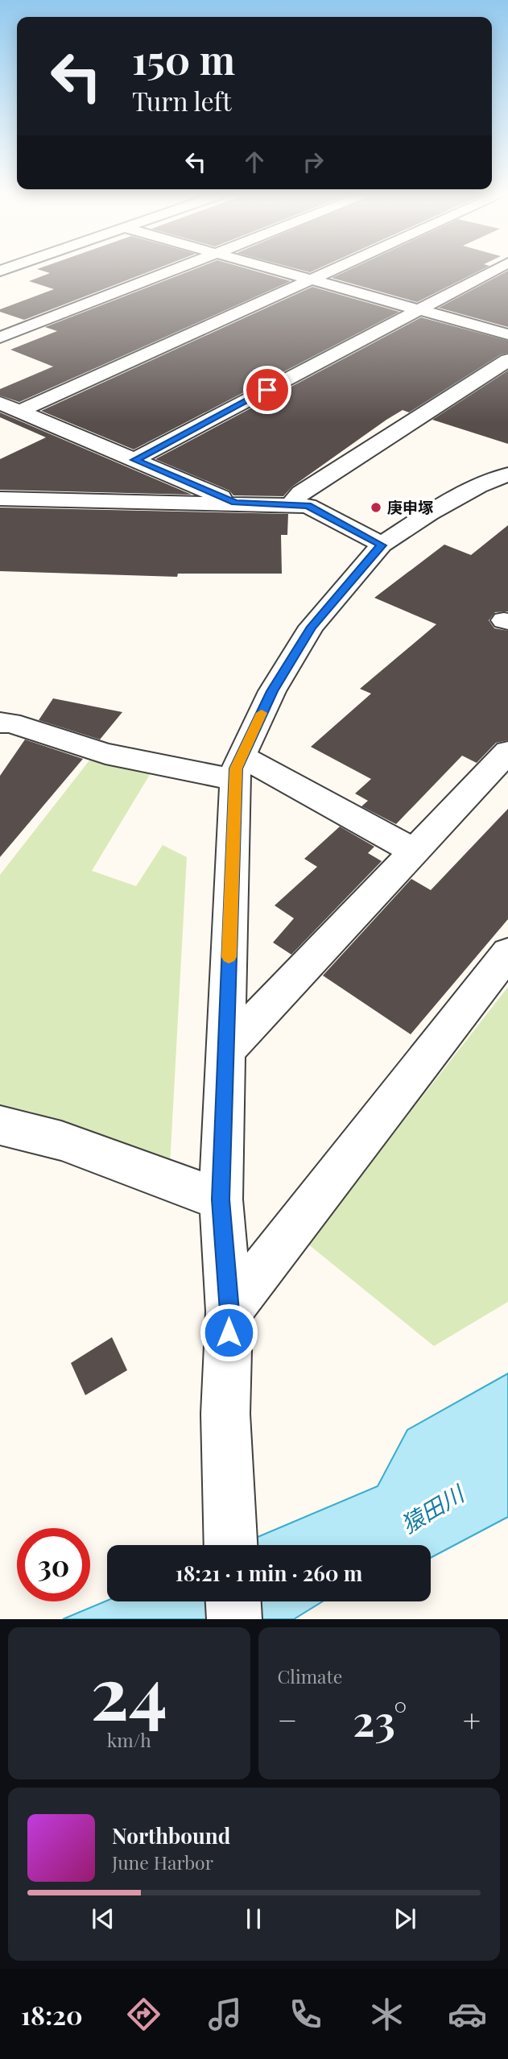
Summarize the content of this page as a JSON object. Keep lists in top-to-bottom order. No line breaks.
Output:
{"water":["猿田川"],"places":["庚申塚"],"page":{"turn":["150 m","Turn left"],"limit":"30","trip":"18:21 · 1 min · 260 m","tile":[["24","km/h"],"Climate"],"heat":["−","23°","+"],"song":["Northbound","June Harbor"],"tabs":"18:20"}}
